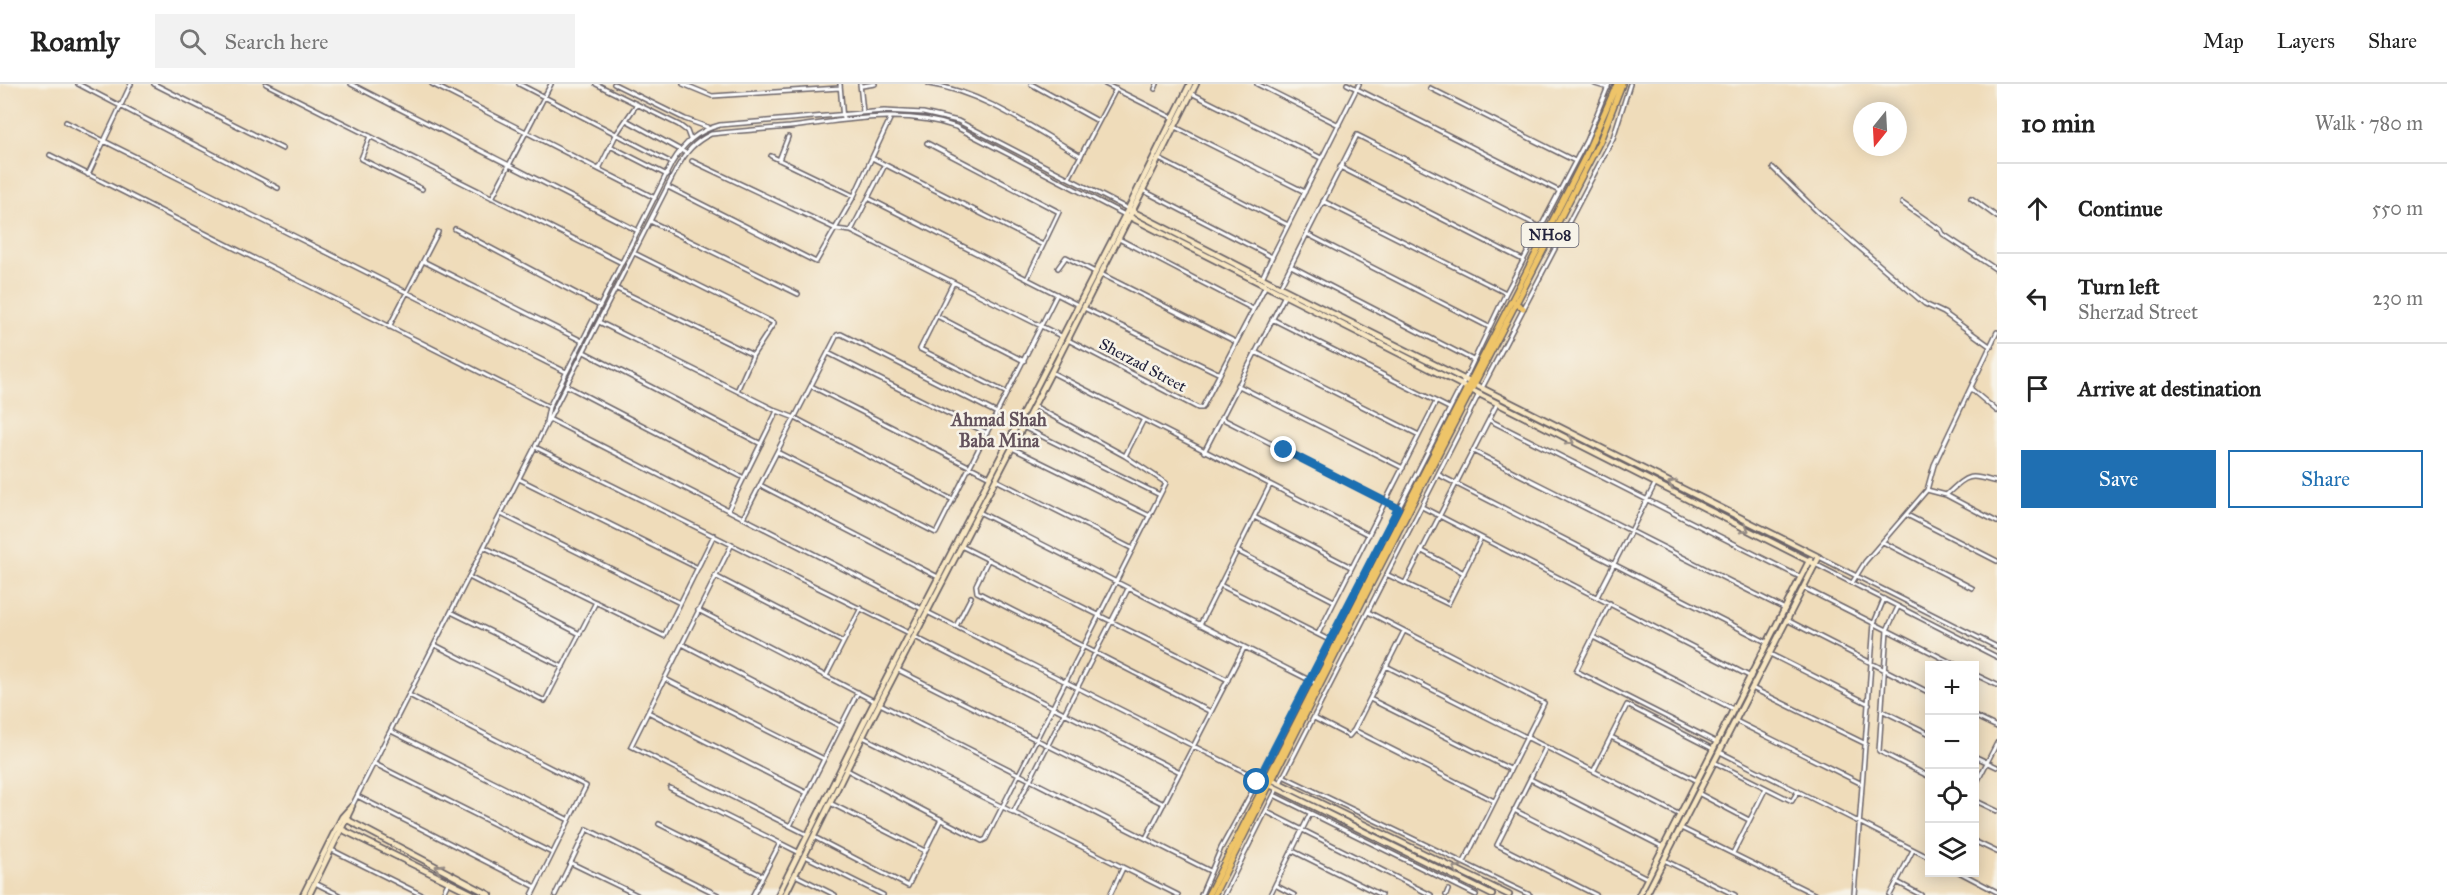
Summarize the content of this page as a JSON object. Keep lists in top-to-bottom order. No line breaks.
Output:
{"streets":{"highway":["NH08"],"street":["Sherzad Street"]},"districts":["Ahmad Shah Baba Mina"],"north":"bottom","page":{"header":"Roamly","search":"Search here","nav":["Map","Layers","Share"],"heading":["10 min","Walk · 780 m"],"list":[["Continue","550 m"],["Turn left","Sherzad Street","230 m"],"Arrive at destination"],"buttons":["Save","Share"],"map_buttons":["+","−"]}}
